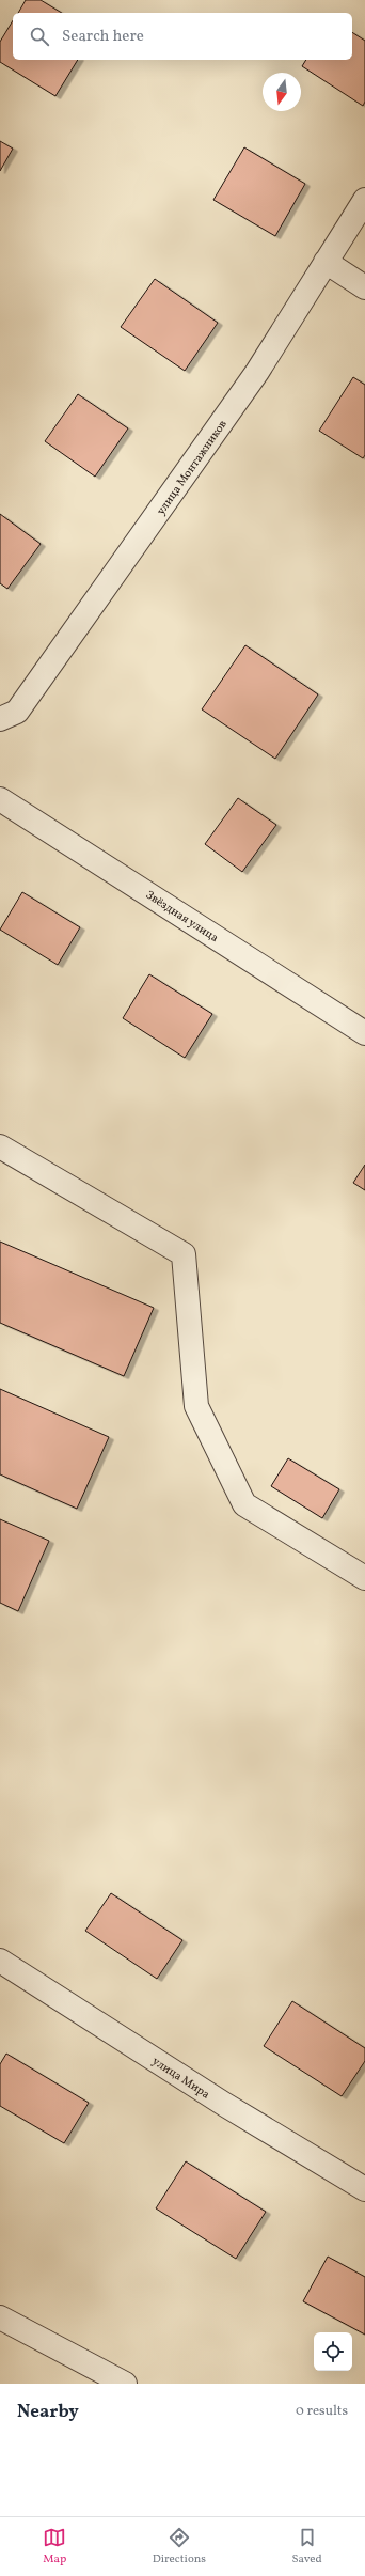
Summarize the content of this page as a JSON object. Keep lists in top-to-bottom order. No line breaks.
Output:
{"streets":{"street":["улица Монтажников","Звёздная улица","улица Мира"]},"north":"bottom","page":{"search":"Search here","heading":["Nearby","0 results"],"nav":["Map","Directions","Saved"]}}
